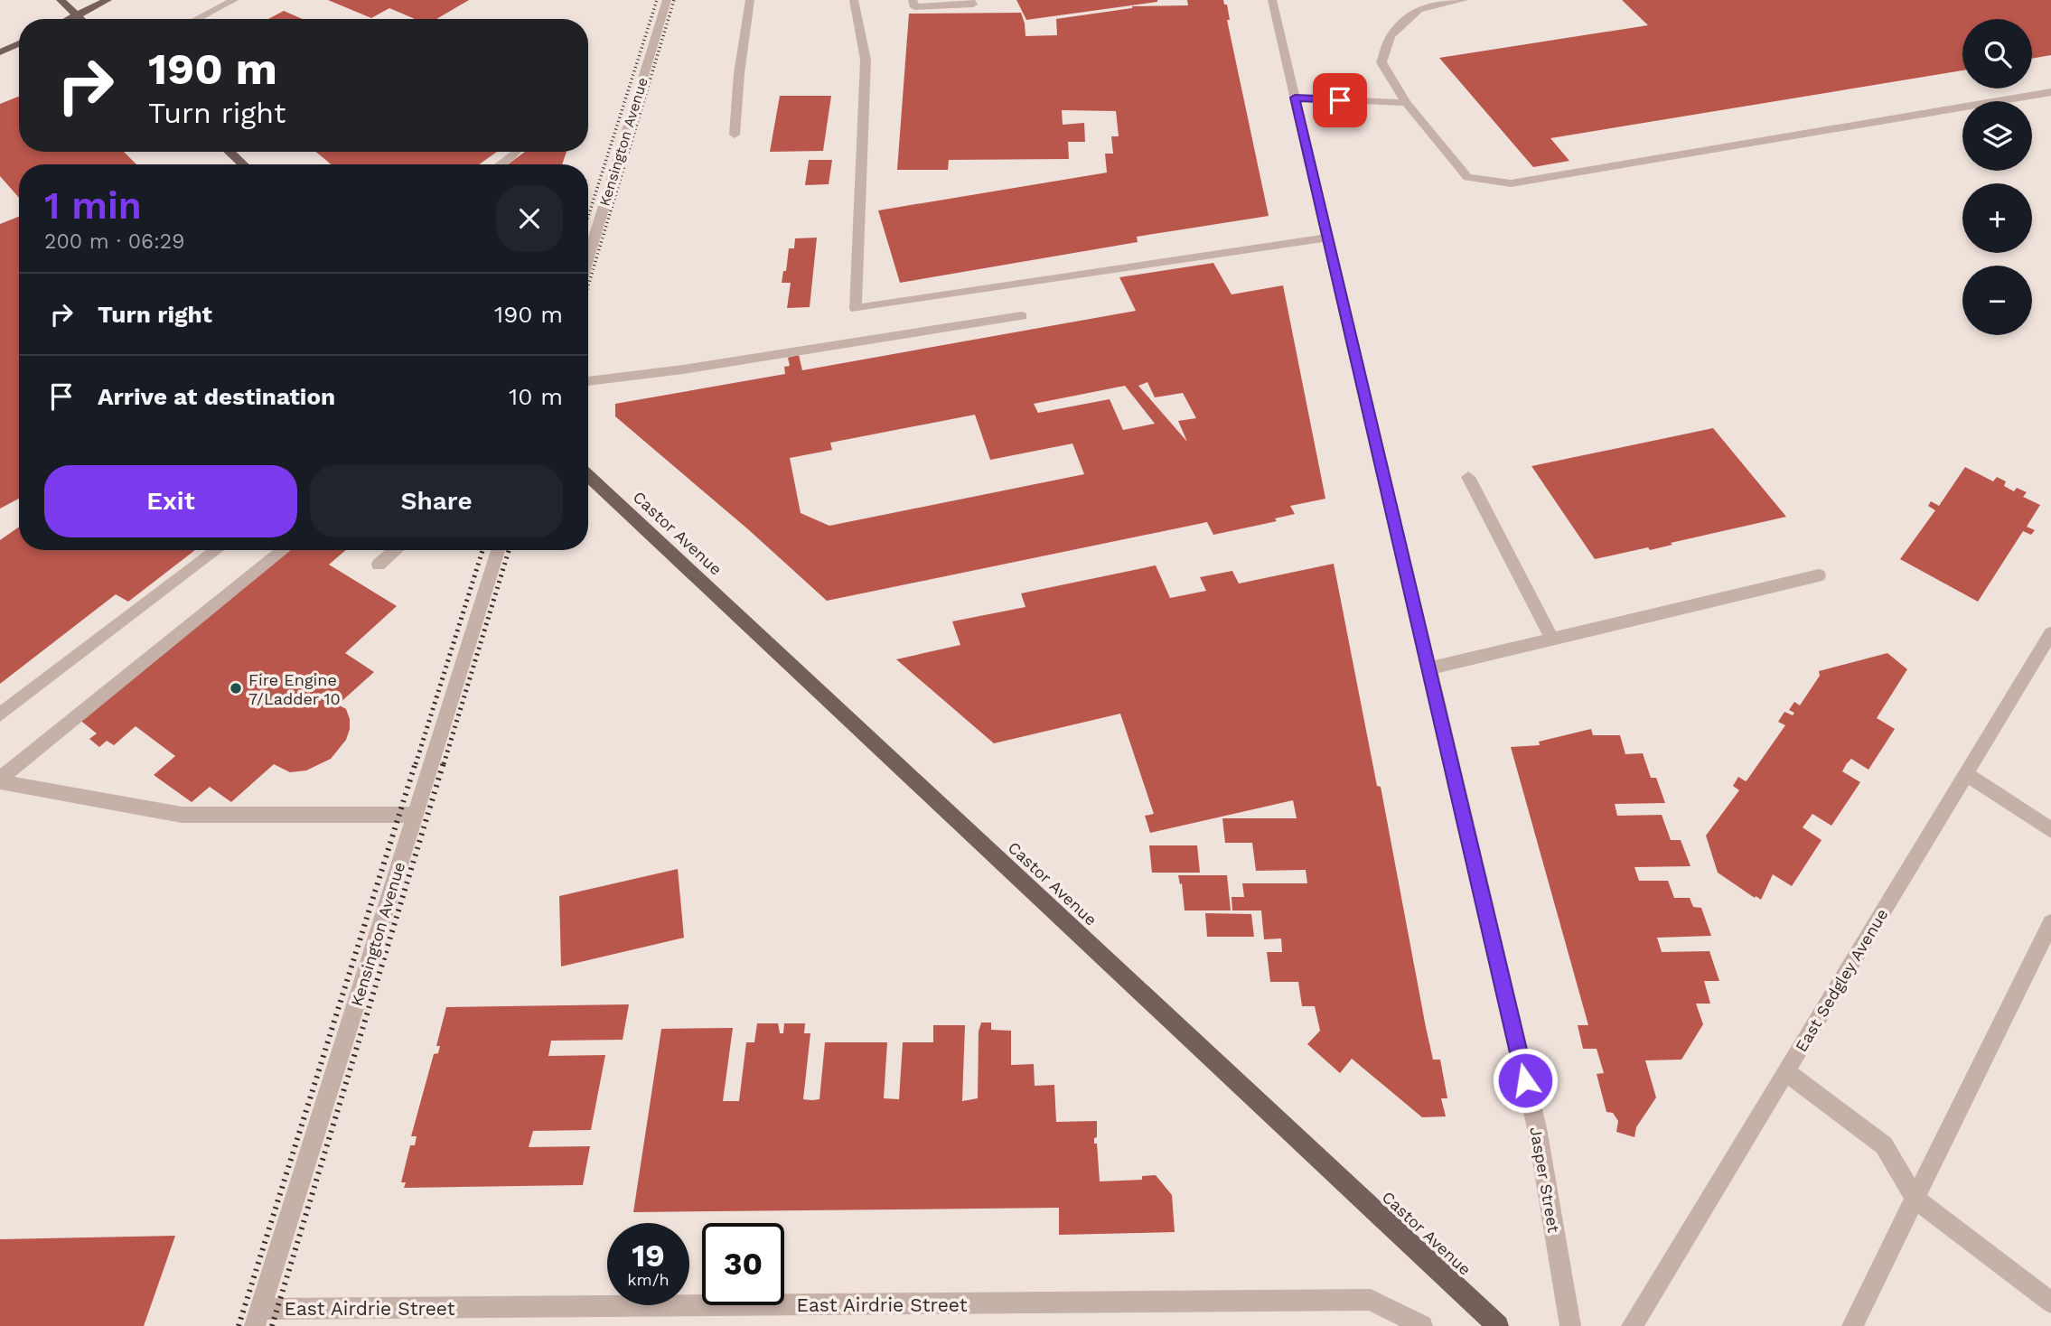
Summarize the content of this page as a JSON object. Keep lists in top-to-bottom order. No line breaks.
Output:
{"streets":{"main road":["Castor Avenue"],"street":["Kensington Avenue","East Sedgley Avenue","Jasper Street","East Airdrie Street"]},"crossings":[["Kensington Avenue","East Airdrie Street"]],"places":["Fire Engine 7/Ladder 10"],"page":{"map_buttons":["+","−"],"turn":["190 m","Turn right"],"heading":["1 min","200 m · 06:29"],"list":[{"name":"Turn right","value":"190 m"},{"name":"Arrive at destination","value":"10 m"}],"buttons":["Exit","Share"],"speed":"19 km/h","limit":"30"}}
